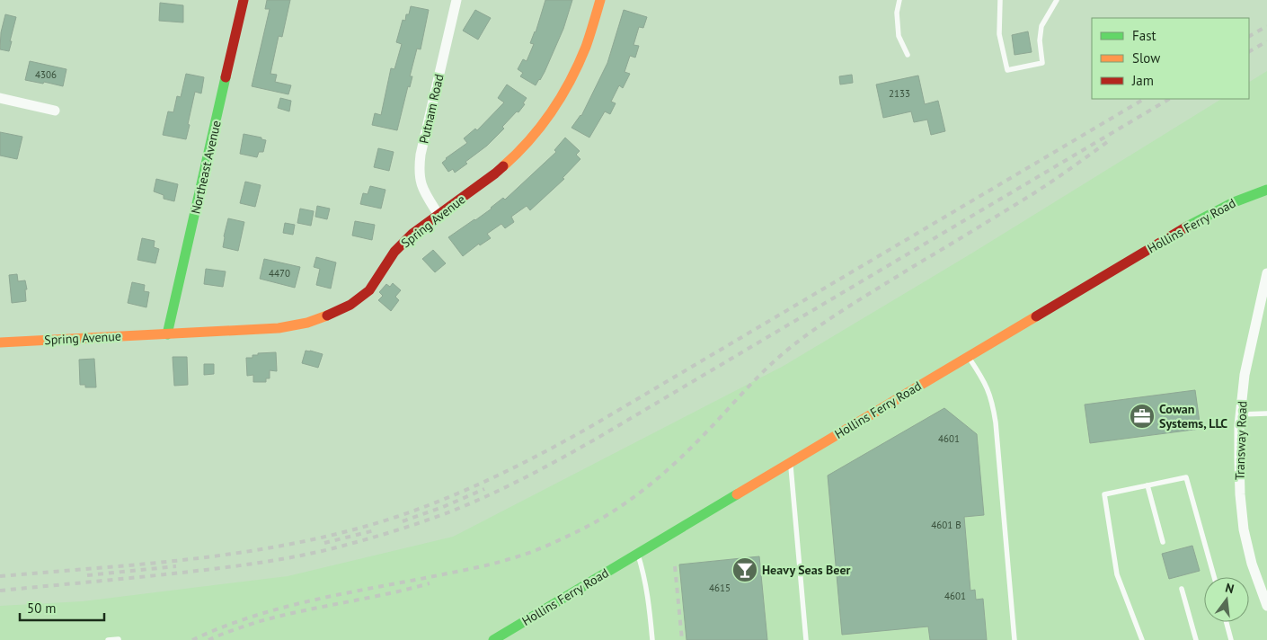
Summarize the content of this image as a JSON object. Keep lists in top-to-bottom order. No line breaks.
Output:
{"streets":{"street":["Putnam Road","Northeast Avenue","Spring Avenue","Hollins Ferry Road","Transway Road"]},"crossings":[["Putnam Road","Spring Avenue"],["Northeast Avenue","Spring Avenue"]],"places":{"office":["Cowan Systems, LLC"],"bar":["Heavy Seas Beer"]},"house_numbers":["4306","2133","4470","4601","4601 B","4615","4601"],"legend":["Fast","Slow","Jam"],"scale_bar":"50 m","north":"top"}
